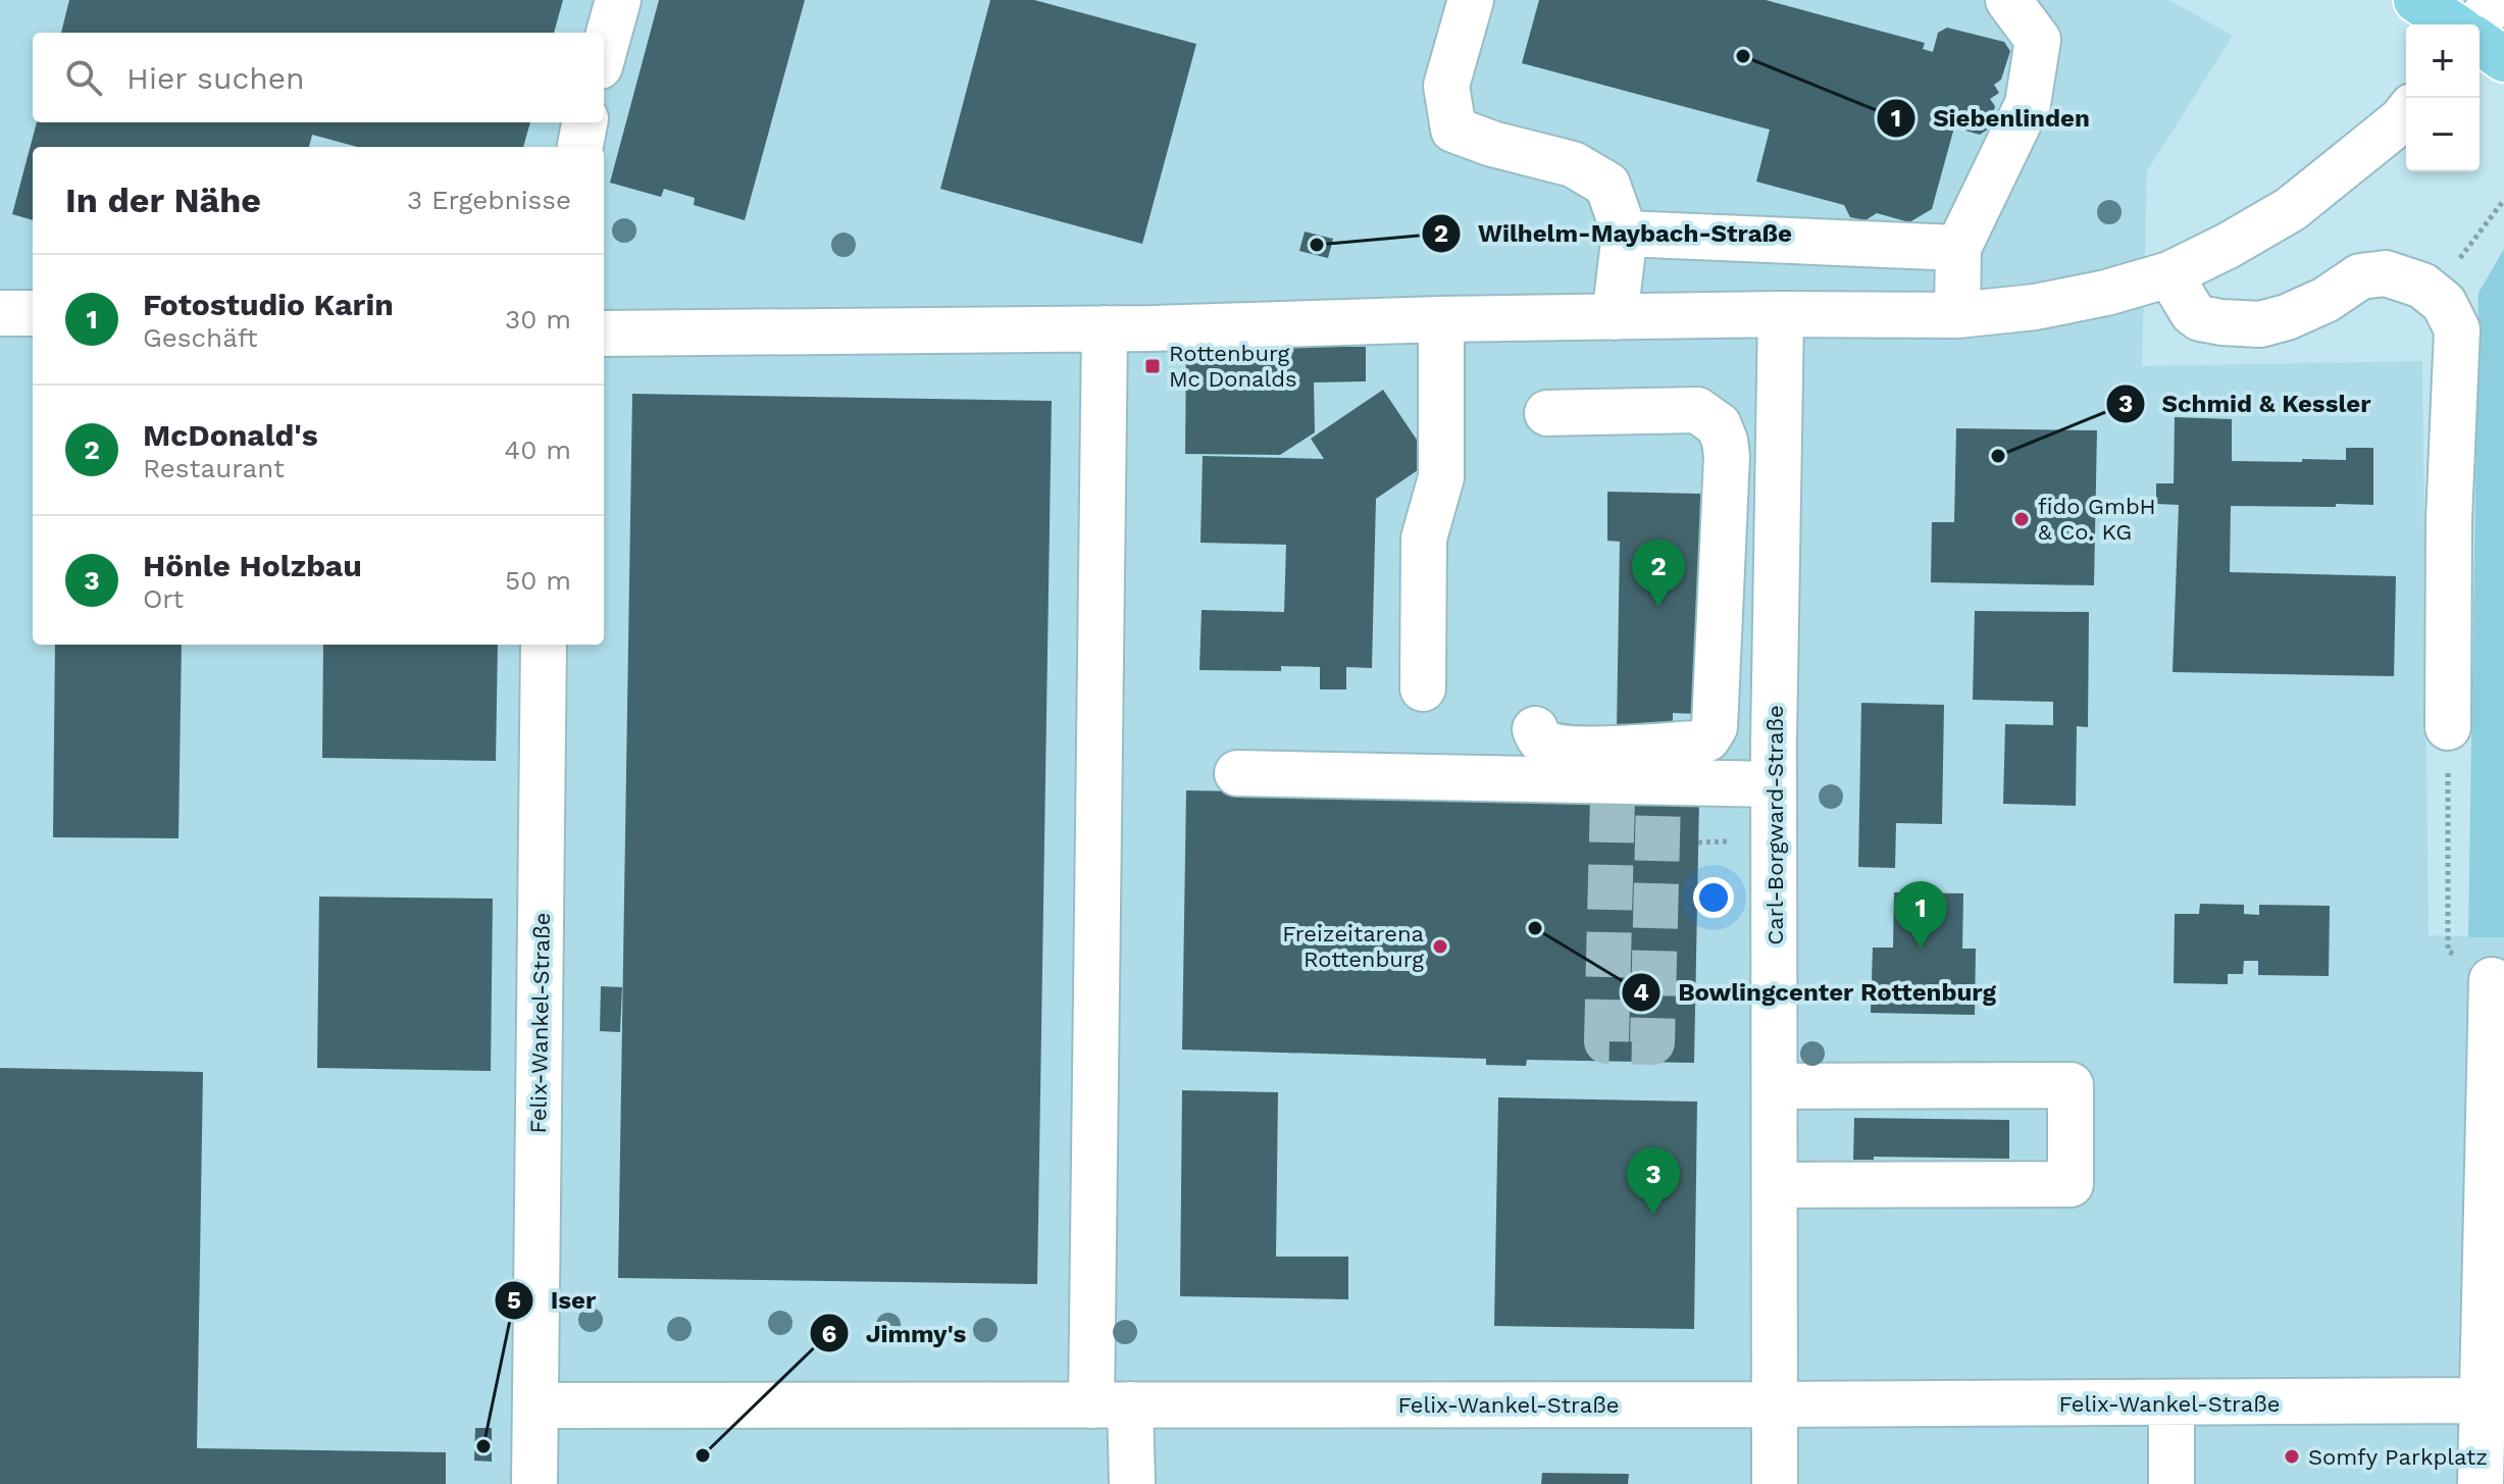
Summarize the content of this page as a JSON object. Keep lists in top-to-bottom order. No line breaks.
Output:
{"streets":{"street":["Carl-Borgward-Straße","Felix-Wankel-Straße"]},"crossings":[["Carl-Borgward-Straße","Felix-Wankel-Straße"]],"places":{"other":["Siebenlinden","Wilhelm-Maybach-Straße","Schmid & Kessler","fido GmbH & Co. KG","Bowlingcenter Rottenburg","Freizeitarena Rottenburg","Iser","Jimmy's","Somfy Parkplatz"],"transit":["Rottenburg Mc Donalds"]},"page":{"map_buttons":["+","−"],"search":"Hier suchen","heading":["In der Nähe","3 Ergebnisse"],"list":[{"mark":"1","name":"Fotostudio Karin","note":"Geschäft","value":"30 m"},{"mark":"2","name":"McDonald's","note":"Restaurant","value":"40 m"},{"mark":"3","name":"Hönle Holzbau","note":"Ort","value":"50 m"}],"pins":["2","1","3"]}}
